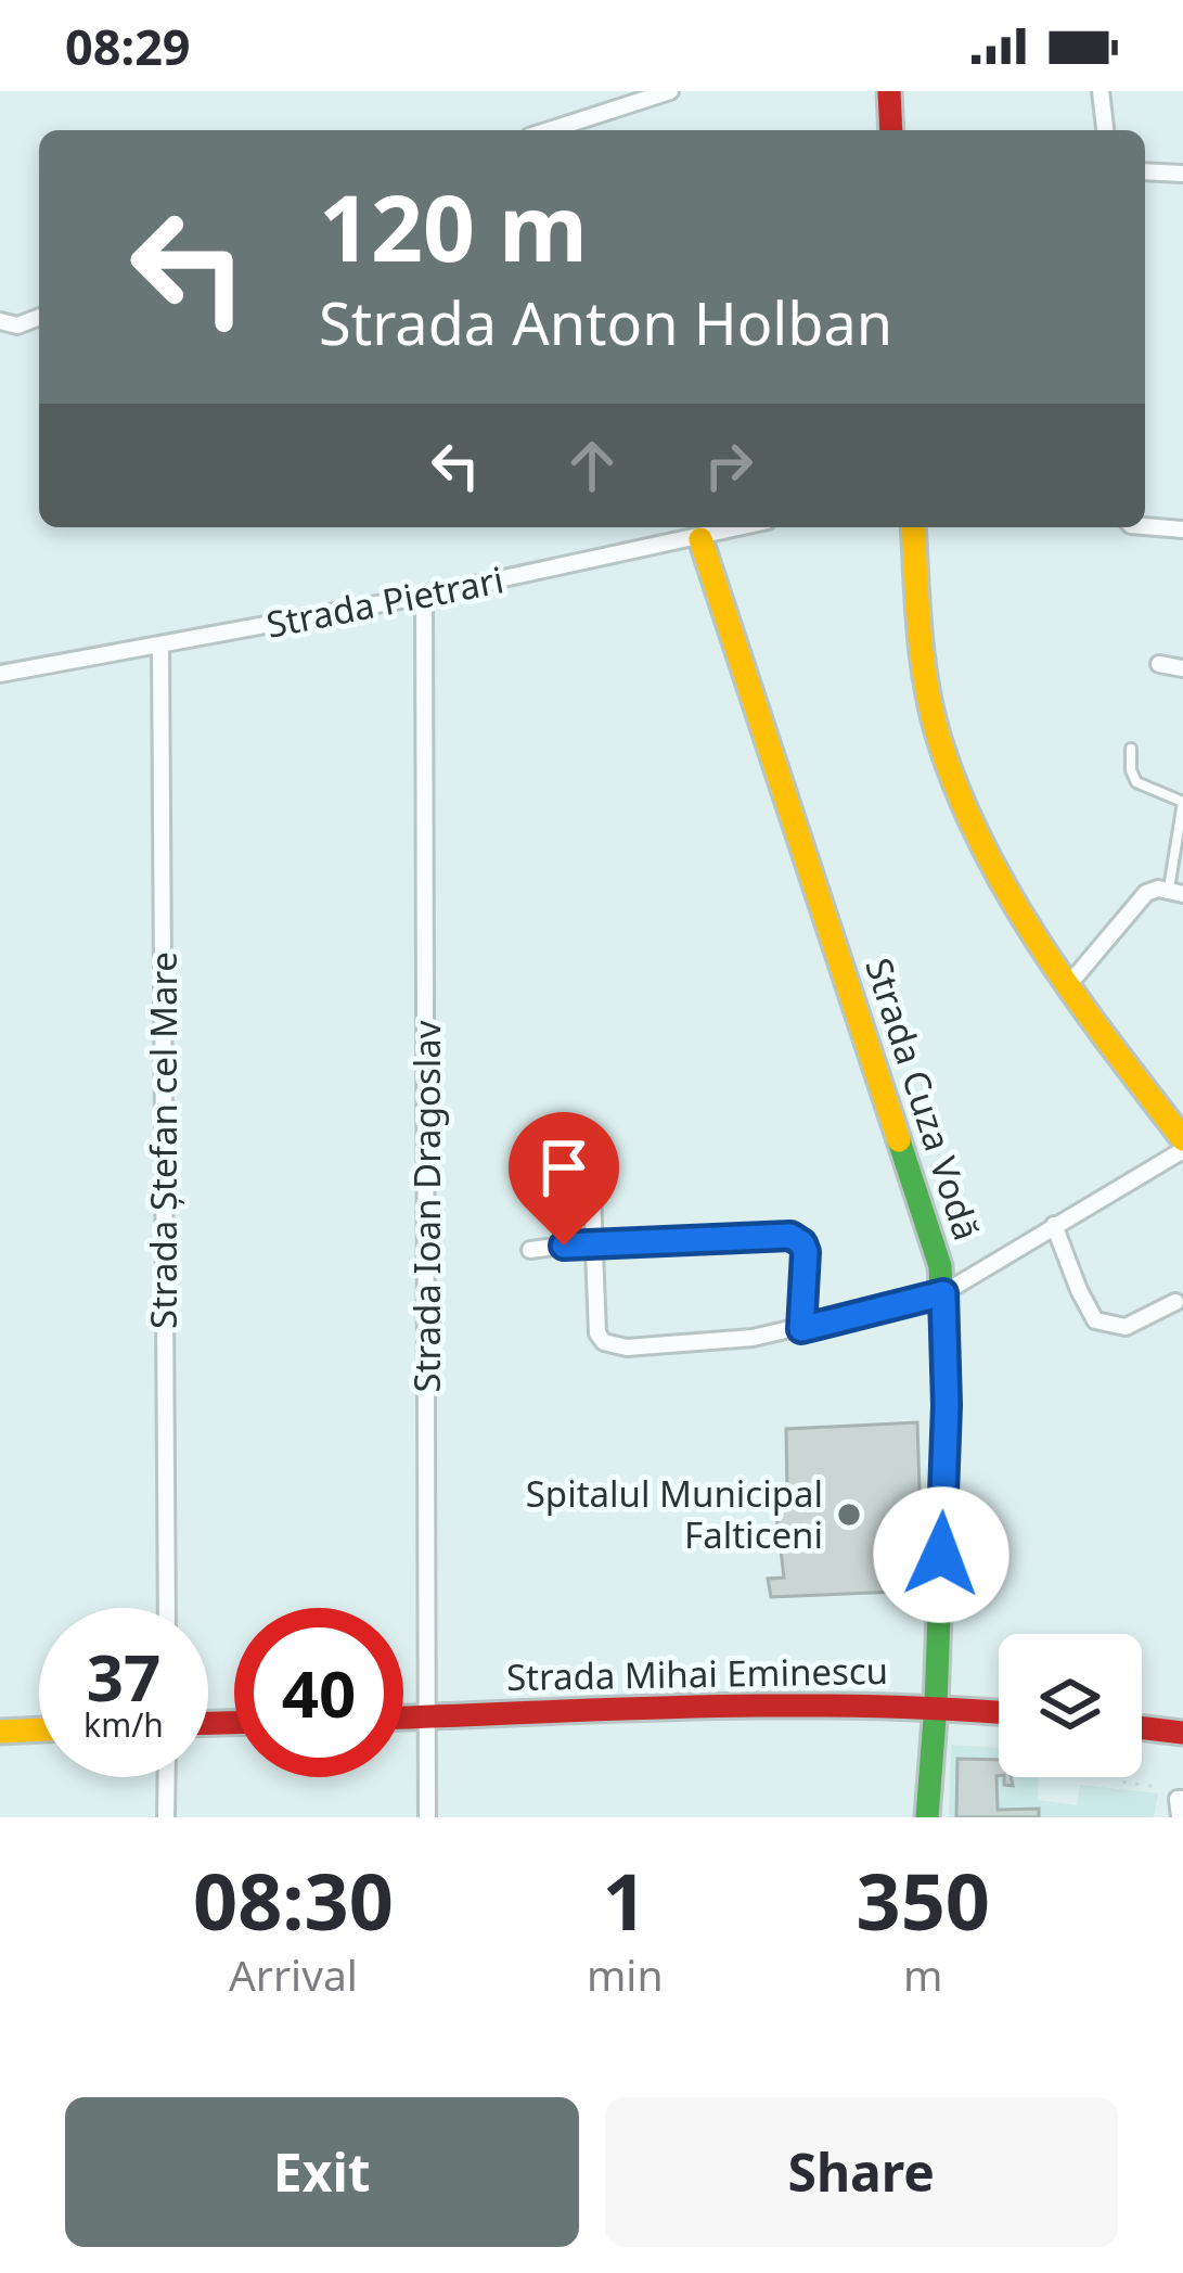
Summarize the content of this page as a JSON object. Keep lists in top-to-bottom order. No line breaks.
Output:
{"streets":{"street":["Strada Pietrari","Strada Cuza Vodă","Strada Ștefan cel Mare","Strada Ioan Dragoslav","Strada Mihai Eminescu"]},"crossings":[["Strada Pietrari","Strada Cuza Vodă"],["Strada Pietrari","Strada Ștefan cel Mare"],["Strada Pietrari","Strada Ioan Dragoslav"],["Strada Cuza Vodă","Strada Mihai Eminescu"],["Strada Ioan Dragoslav","Strada Mihai Eminescu"]],"places":["Spitalul Municipal Falticeni"],"page":{"status":"08:29","turn":["120 m","Strada Anton Holban"],"speed":"37 km/h","limit":"40","eta":["08:30","Arrival","1","min","350","m"],"buttons":["Exit","Share"]}}
